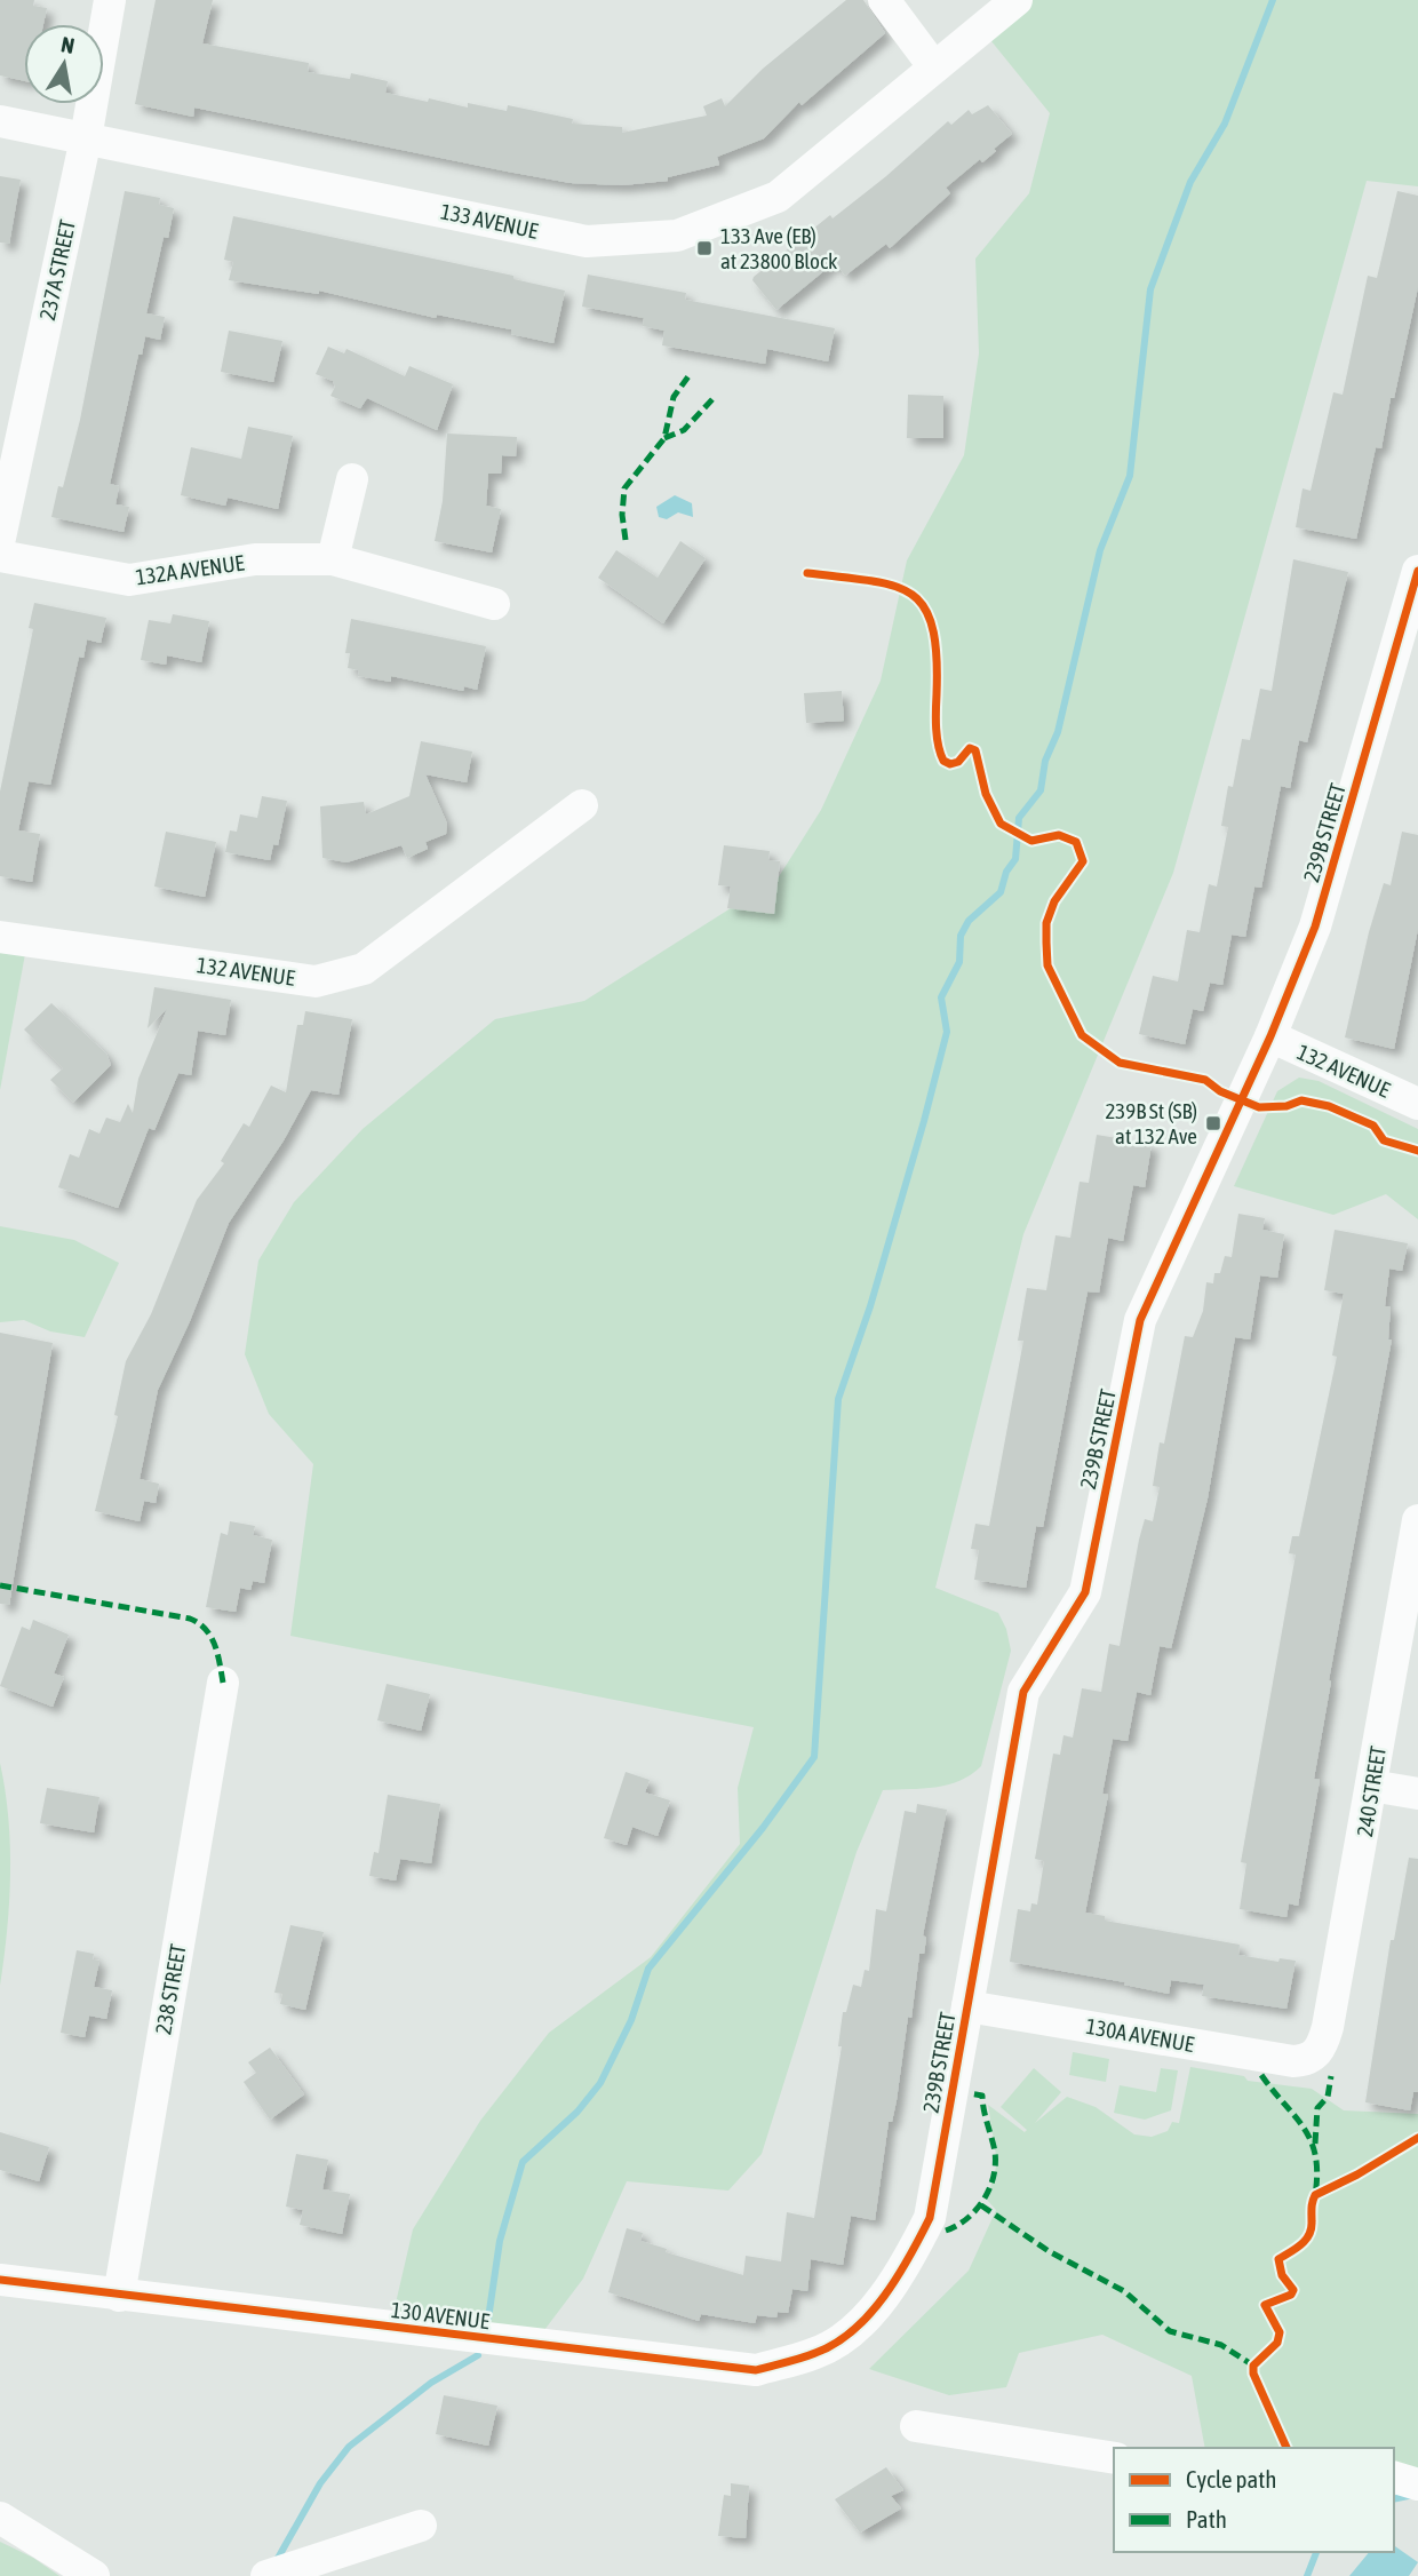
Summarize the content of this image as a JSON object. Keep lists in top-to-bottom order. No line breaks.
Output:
{"streets":{"street":["133 AVENUE","237A STREET","132A AVENUE","239B STREET","132 AVENUE","240 STREET","238 STREET","130A AVENUE","130 AVENUE"]},"crossings":[["133 AVENUE","237A STREET"],["239B STREET","132 AVENUE"],["239B STREET","130A AVENUE"],["239B STREET","130 AVENUE"],["240 STREET","130A AVENUE"],["238 STREET","130 AVENUE"]],"places":{"transit":["133 Ave (EB) at 23800 Block","239B St (SB) at 132 Ave"]},"legend":["Cycle path","Path"],"north":"top"}
